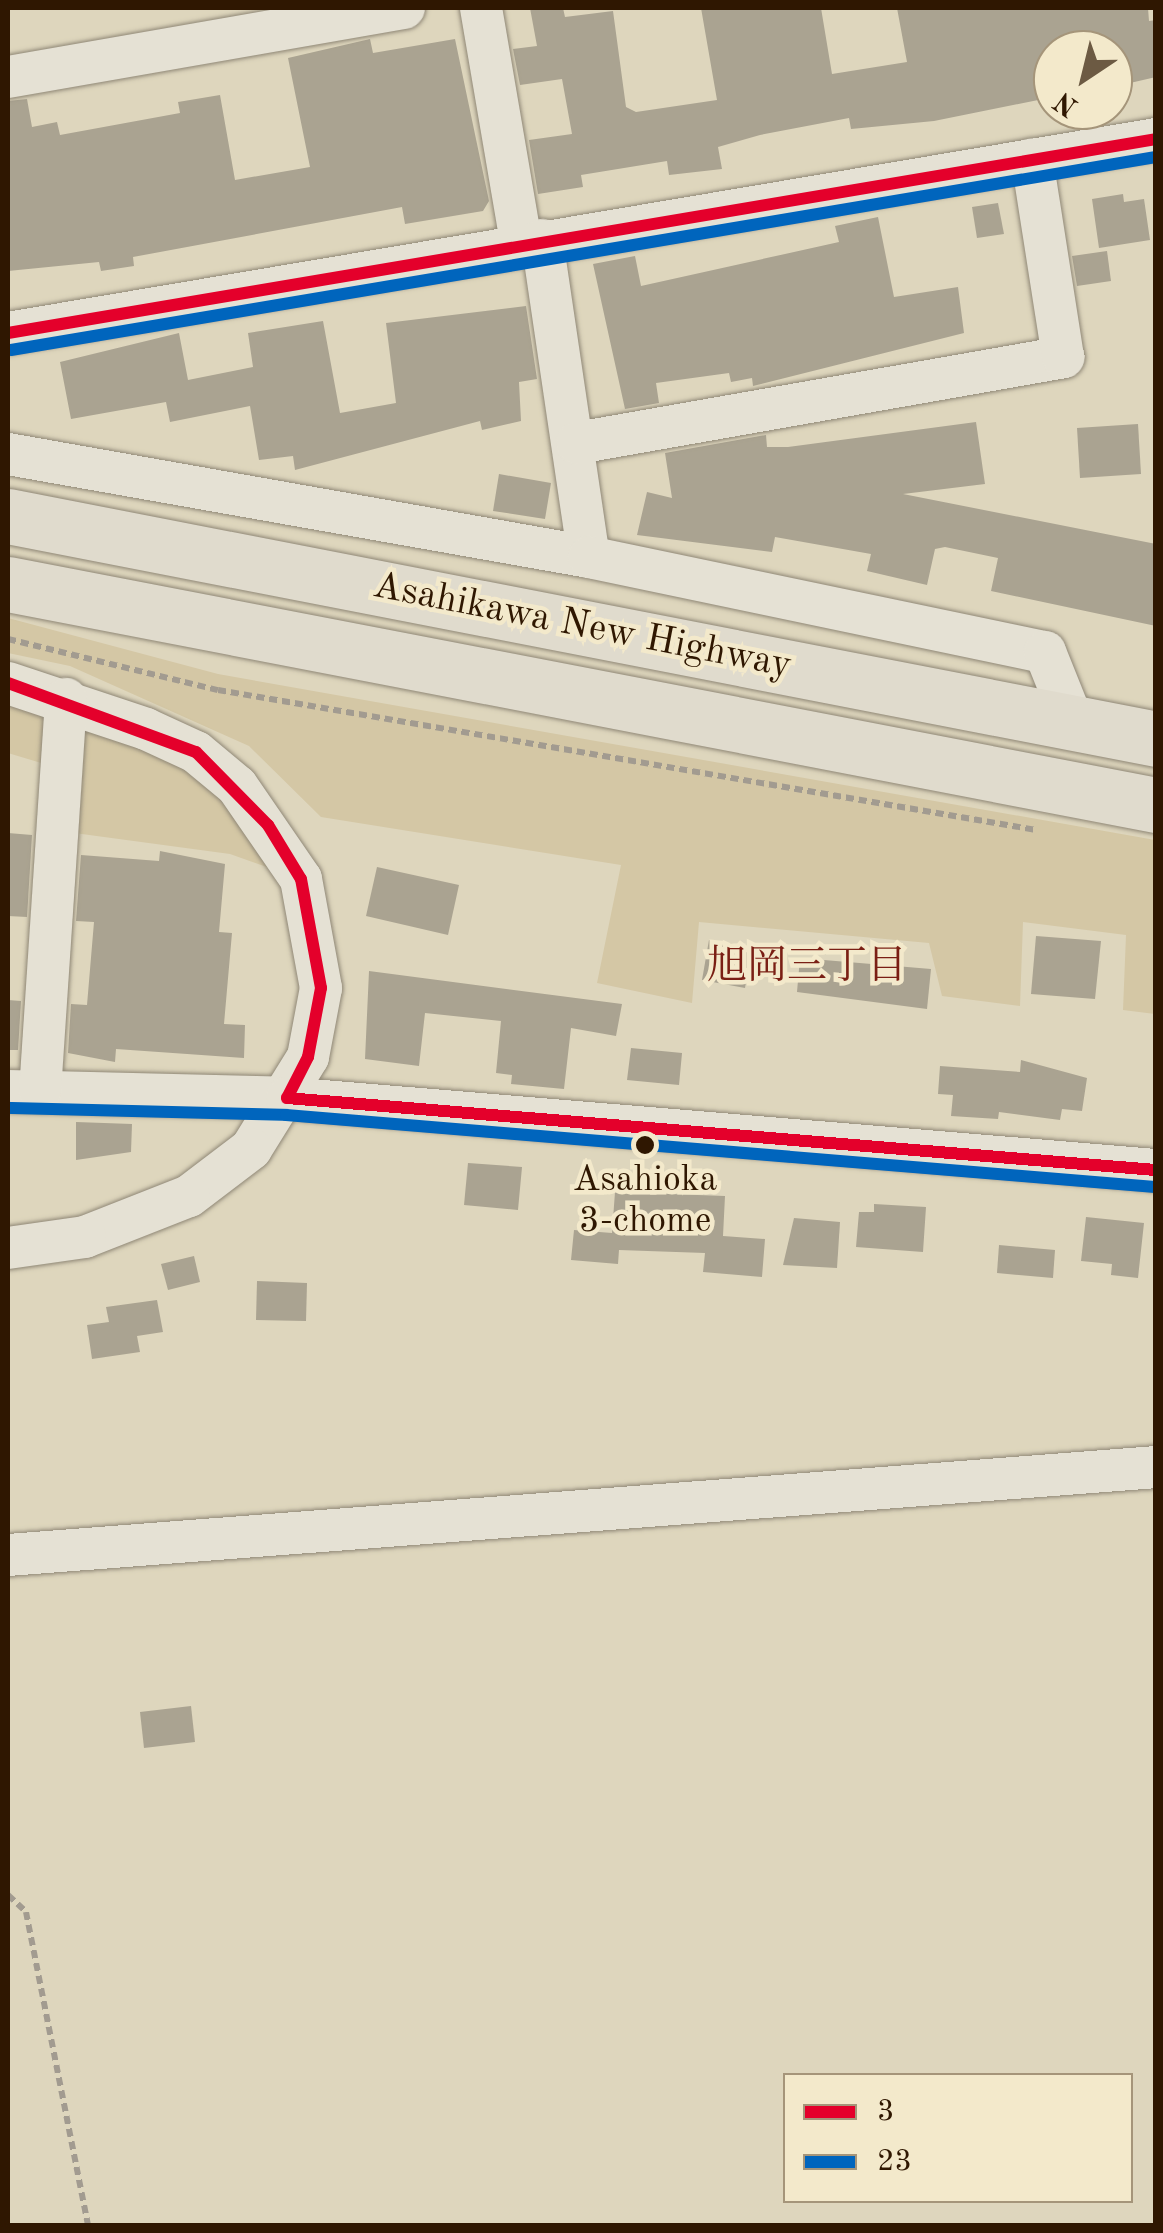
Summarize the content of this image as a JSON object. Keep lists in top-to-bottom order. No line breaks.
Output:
{"streets":{"highway":["Asahikawa New Highway"]},"districts":["旭岡三丁目"],"places":["Asahioka 3-chome"],"lines":["transit line 3","transit line 23"],"legend":["3","23"],"north":"bottom left"}
